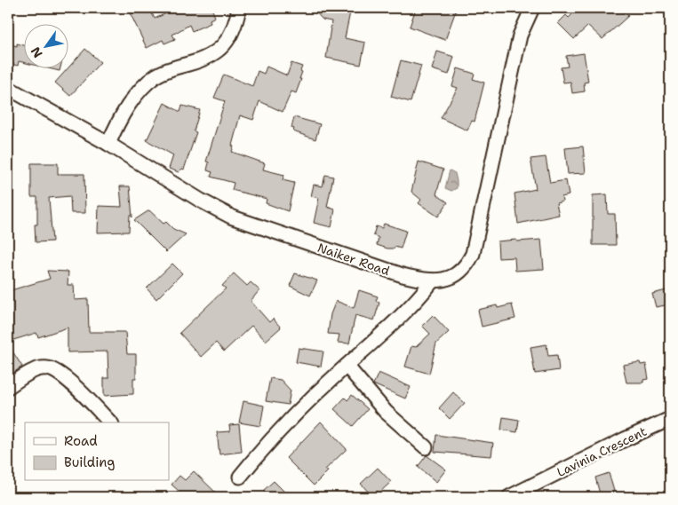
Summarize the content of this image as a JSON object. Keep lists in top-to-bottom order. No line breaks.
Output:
{"streets":{"street":["Naiker Road","Lavinia Crescent"]},"legend":["Road","Building"],"north":"bottom left"}
